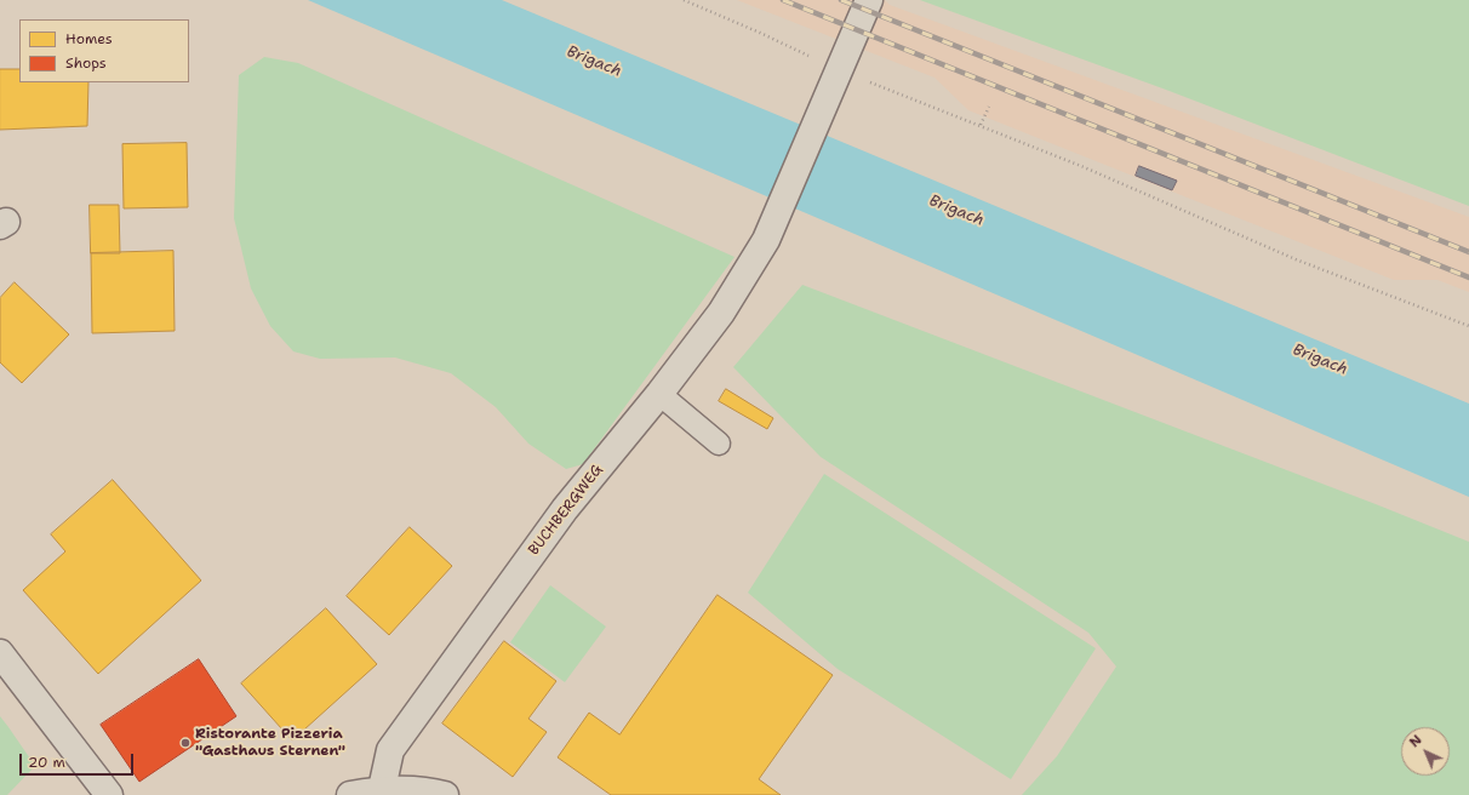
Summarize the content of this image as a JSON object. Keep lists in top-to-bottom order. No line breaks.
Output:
{"streets":{"street":["BUCHBERGWEG"]},"water":["Brigach"],"places":["Ristorante Pizzeria \"Gasthaus Sternen\""],"legend":["Homes","Shops"],"scale_bar":"20 m","north":"top left"}
